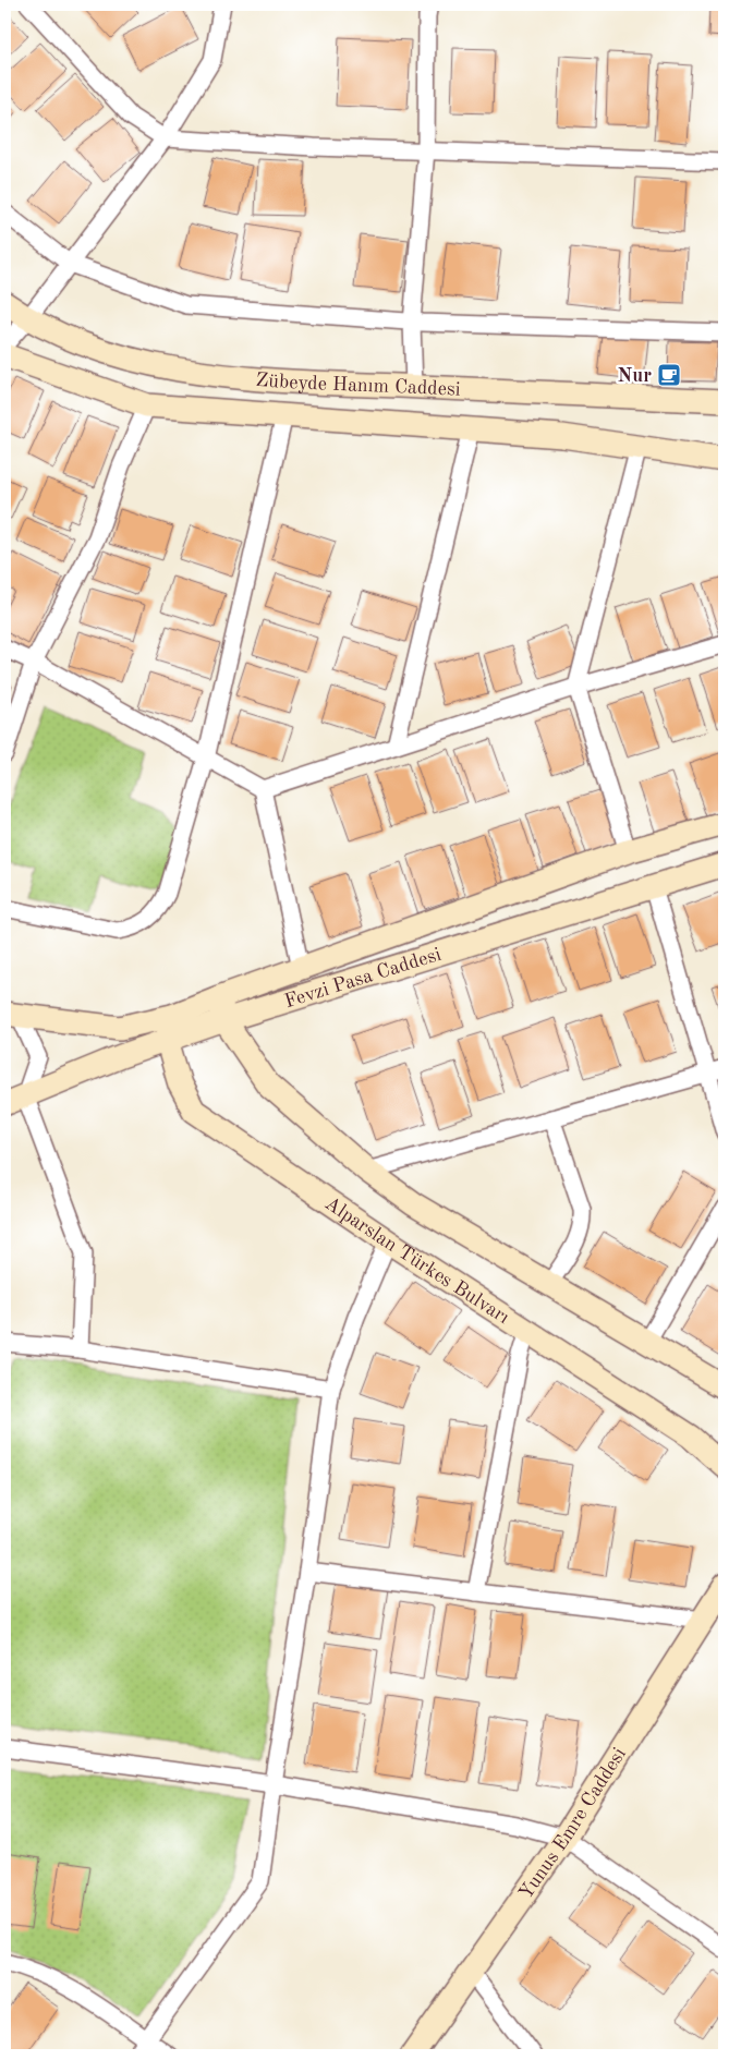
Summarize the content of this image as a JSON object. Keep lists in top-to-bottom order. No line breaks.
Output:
{"streets":{"street":["Zübeyde Hanım Caddesi","Fevzi Pasa Caddesi","Alparslan Türkes Bulvarı","Yunus Emre Caddesi"]},"crossings":[["Fevzi Pasa Caddesi","Alparslan Türkes Bulvarı"]],"places":{"cafe":["Nur"]}}
